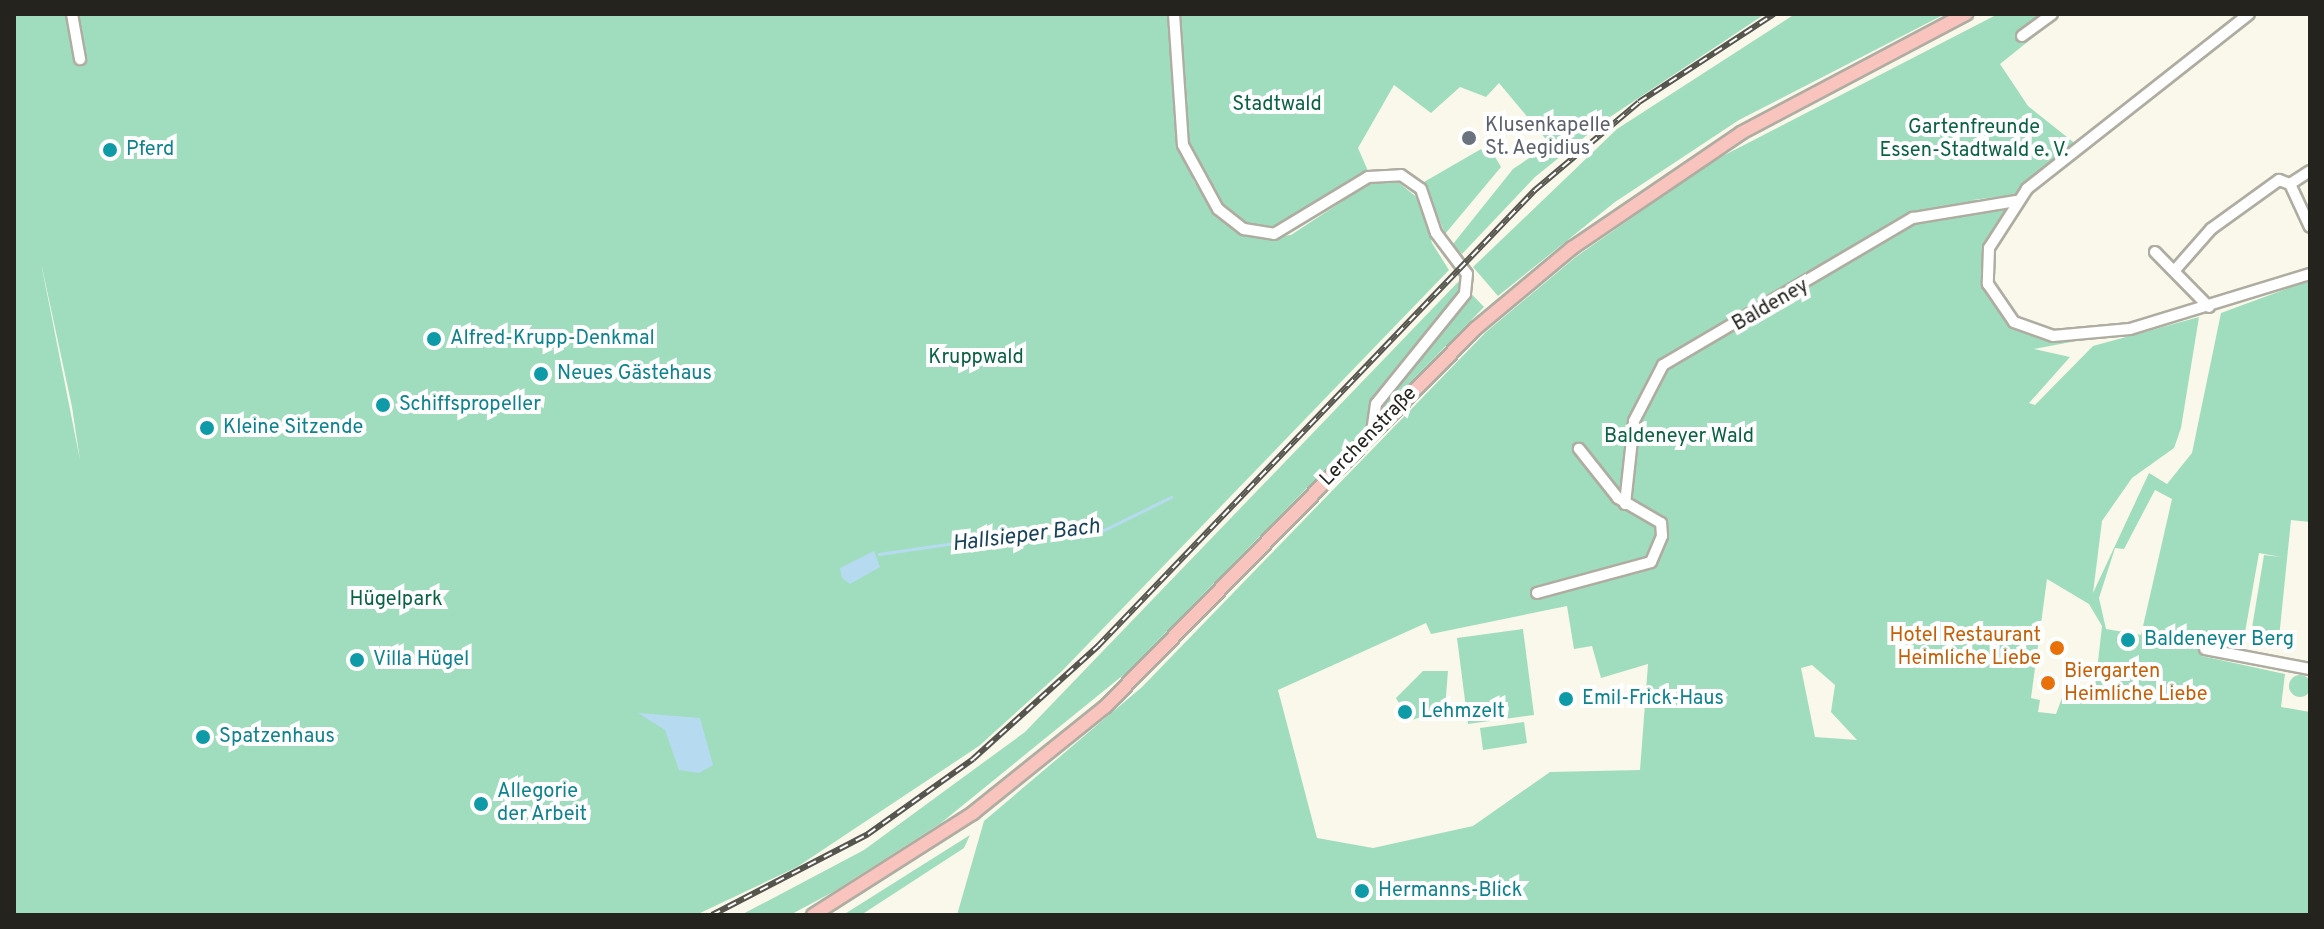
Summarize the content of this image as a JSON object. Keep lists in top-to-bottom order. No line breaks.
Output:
{"streets":{"main road":["Lerchenstraße"],"street":["Baldeney"]},"water":["Hallsieper Bach"],"parks":["Stadtwald","Gartenfreunde Essen-Stadtwald e. V.","Kruppwald","Baldeneyer Wald","Hügelpark"],"places":["Klusenkapelle St. Aegidius","Pferd","Alfred-Krupp-Denkmal","Neues Gästehaus","Schiffspropeller","Kleine Sitzende","Baldeneyer Berg","Hotel Restaurant Heimliche Liebe","Villa Hügel","Biergarten Heimliche Liebe","Emil-Frick-Haus","Lehmzelt","Spatzenhaus","Allegorie der Arbeit","Hermanns-Blick"]}
